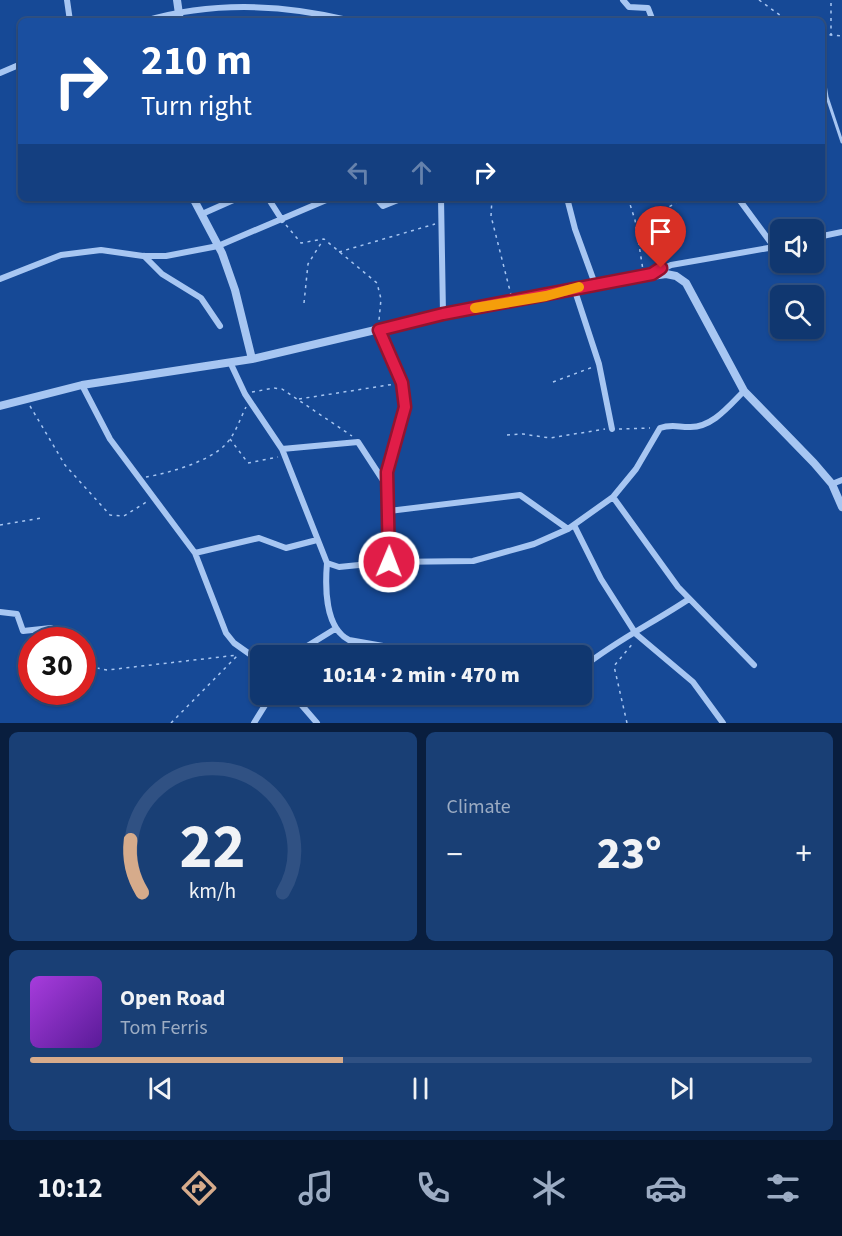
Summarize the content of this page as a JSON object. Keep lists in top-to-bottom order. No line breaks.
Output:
{"page":{"turn":["210 m","Turn right"],"limit":"30","trip":"10:14 · 2 min · 470 m","tile":"Climate","heat":["−","23°","+"],"song":["Open Road","Tom Ferris"],"tabs":"10:12","gauge":["22","km/h"]}}
